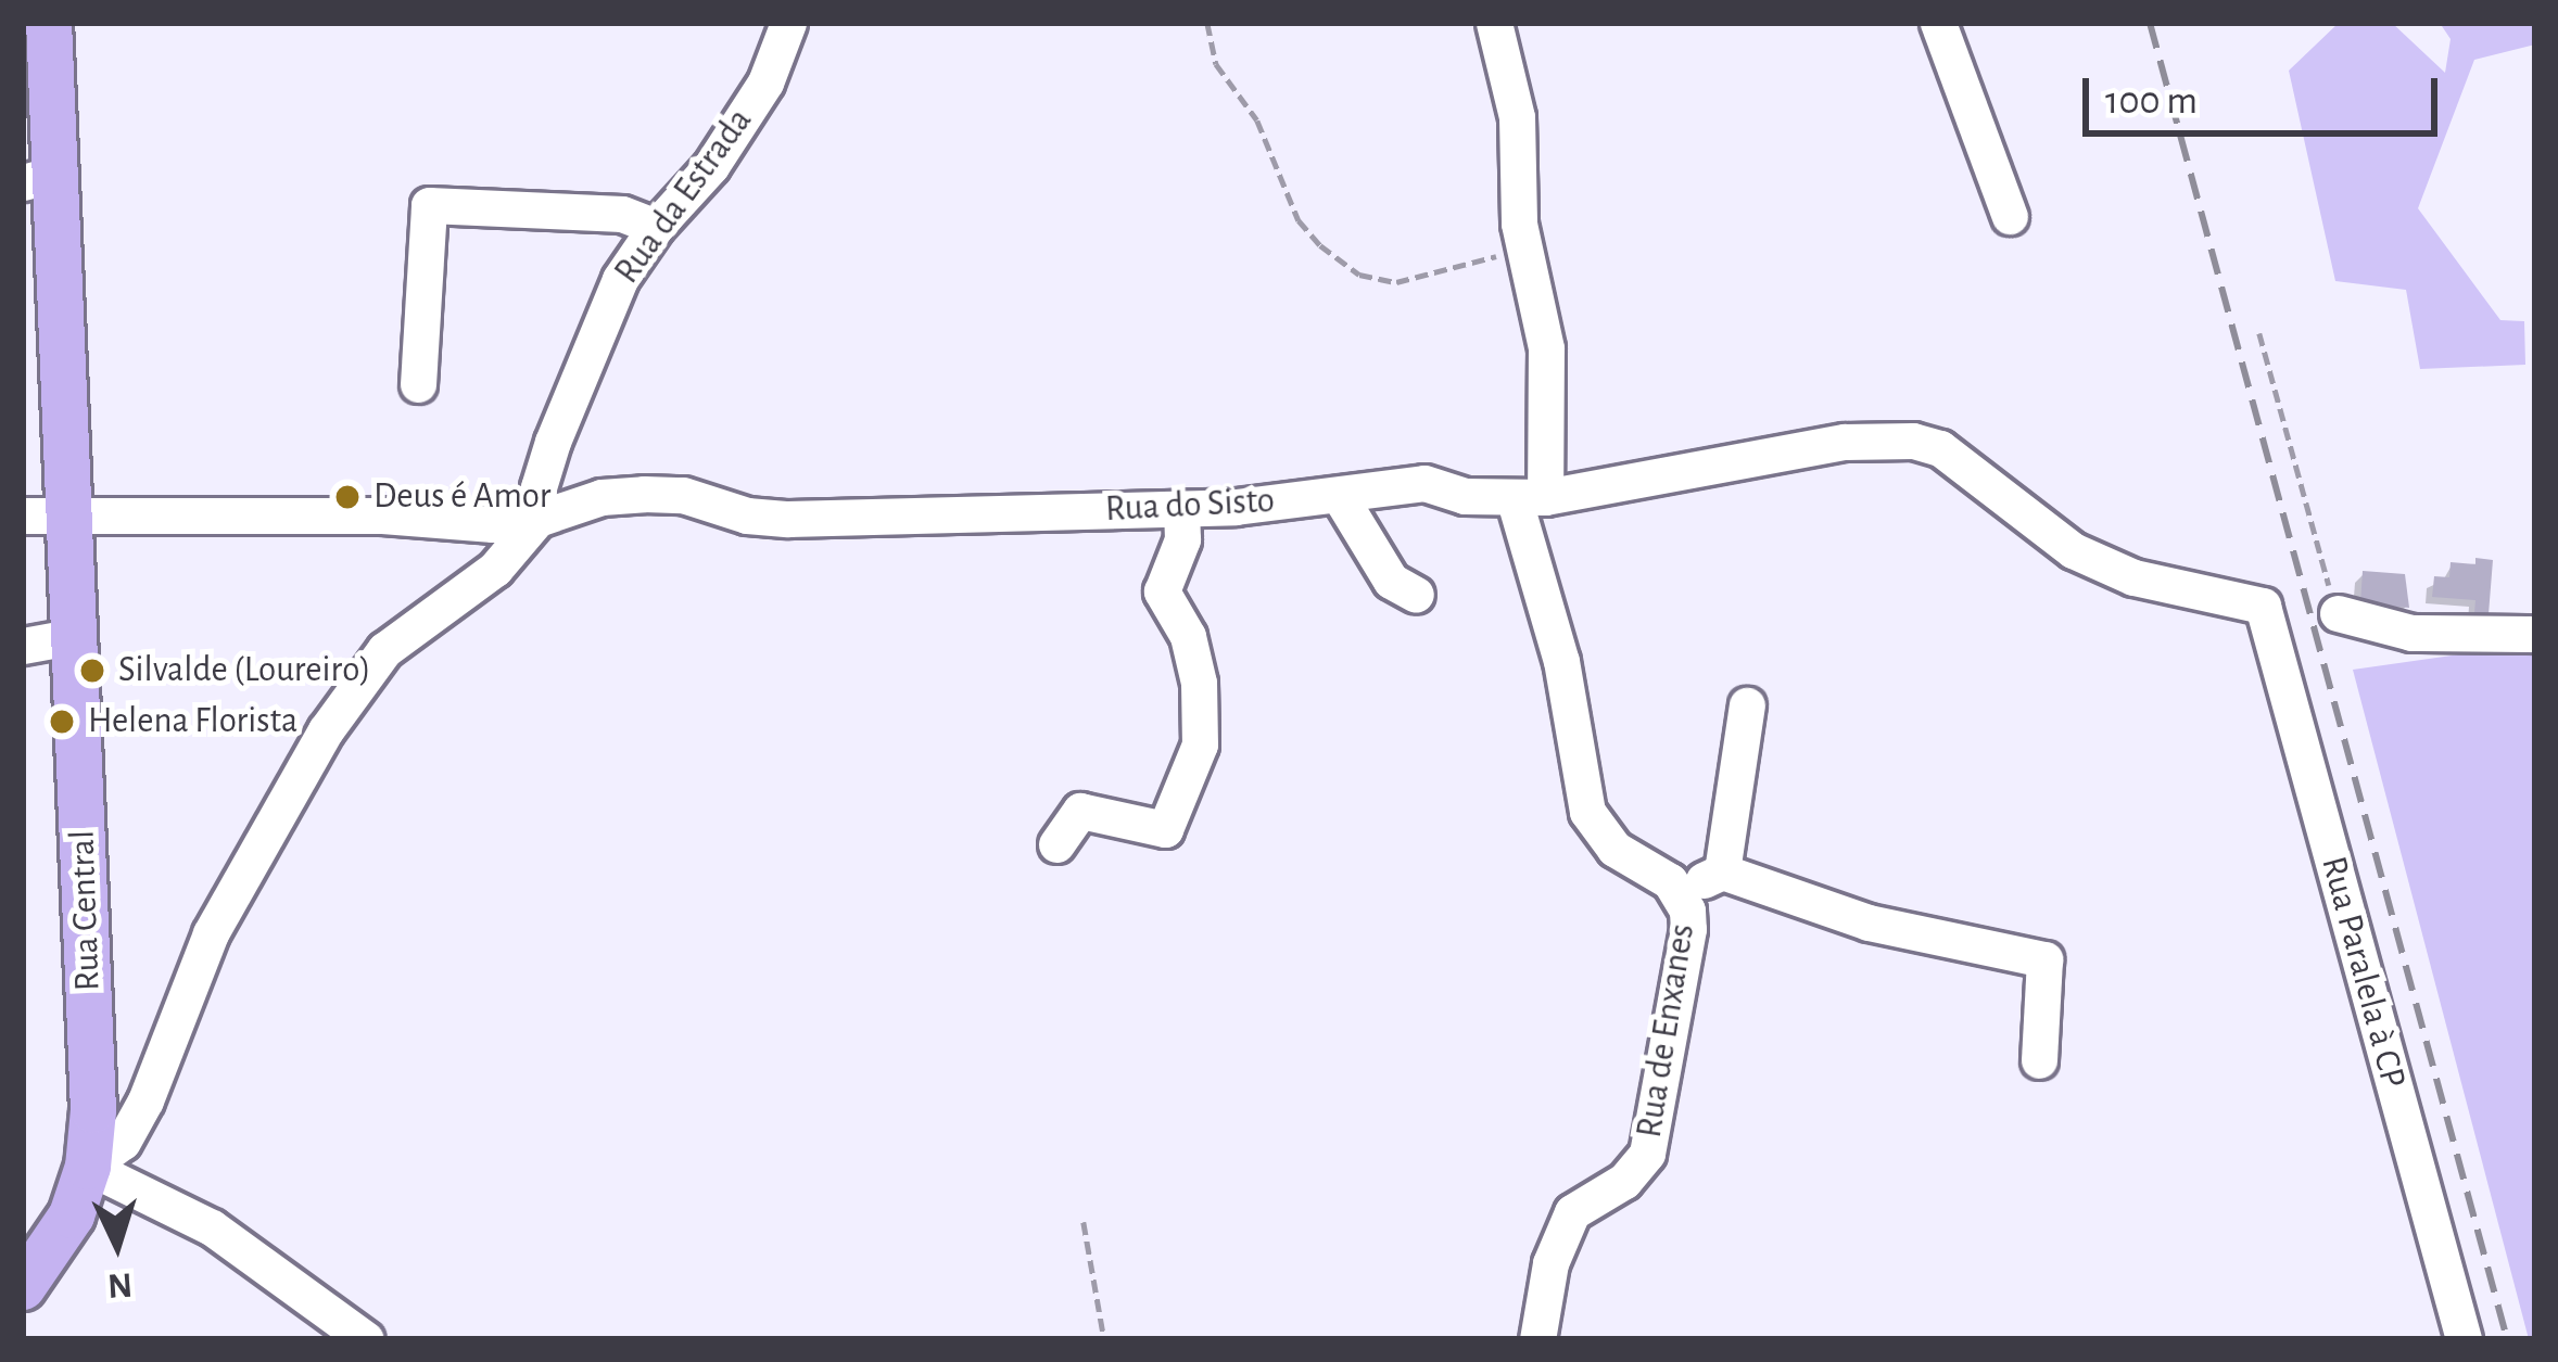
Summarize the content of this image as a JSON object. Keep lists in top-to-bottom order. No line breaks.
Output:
{"streets":{"main road":["Rua Central"],"street":["Rua da Estrada","Rua do Sisto","Rua Paralela à CP","Rua de Enxanes"]},"crossings":[["Rua da Estrada","Rua do Sisto"],["Rua do Sisto","Rua Central"],["Rua do Sisto","Rua Paralela à CP"],["Rua do Sisto","Rua de Enxanes"]],"places":["Deus é Amor","Silvalde (Loureiro)","Helena Florista"],"scale_bar":"100 m","north":"bottom"}
